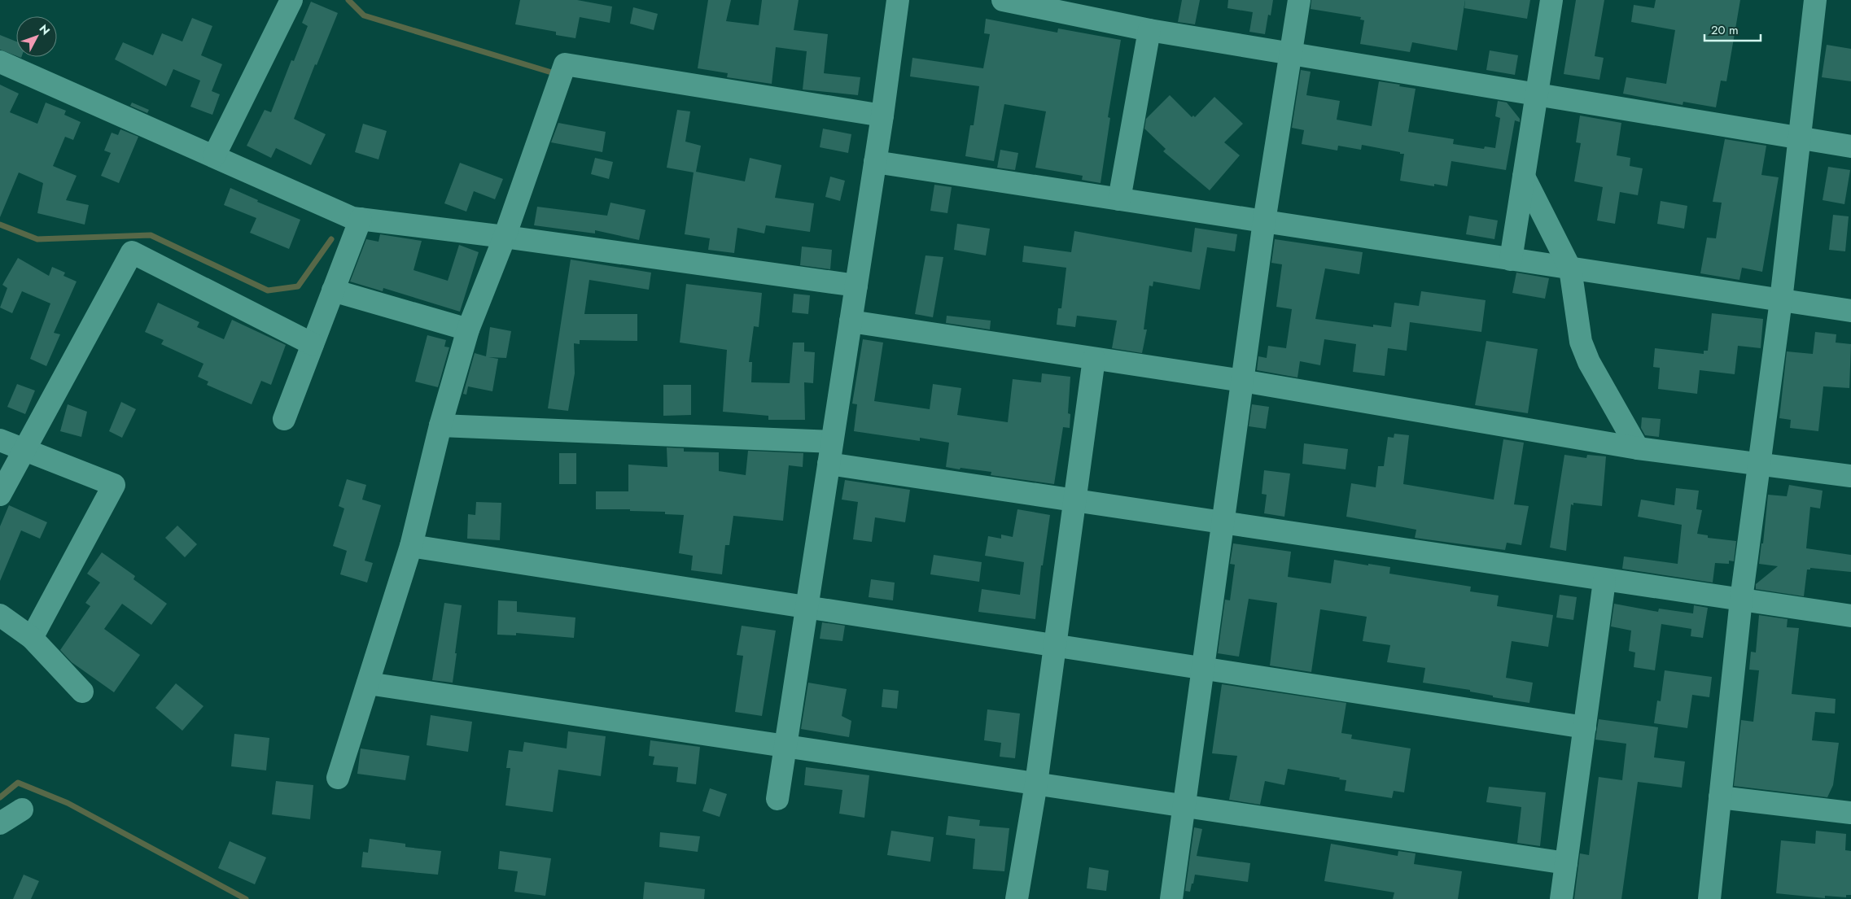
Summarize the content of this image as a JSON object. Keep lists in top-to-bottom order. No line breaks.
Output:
{"scale_bar":"20 m","north":"top right"}
